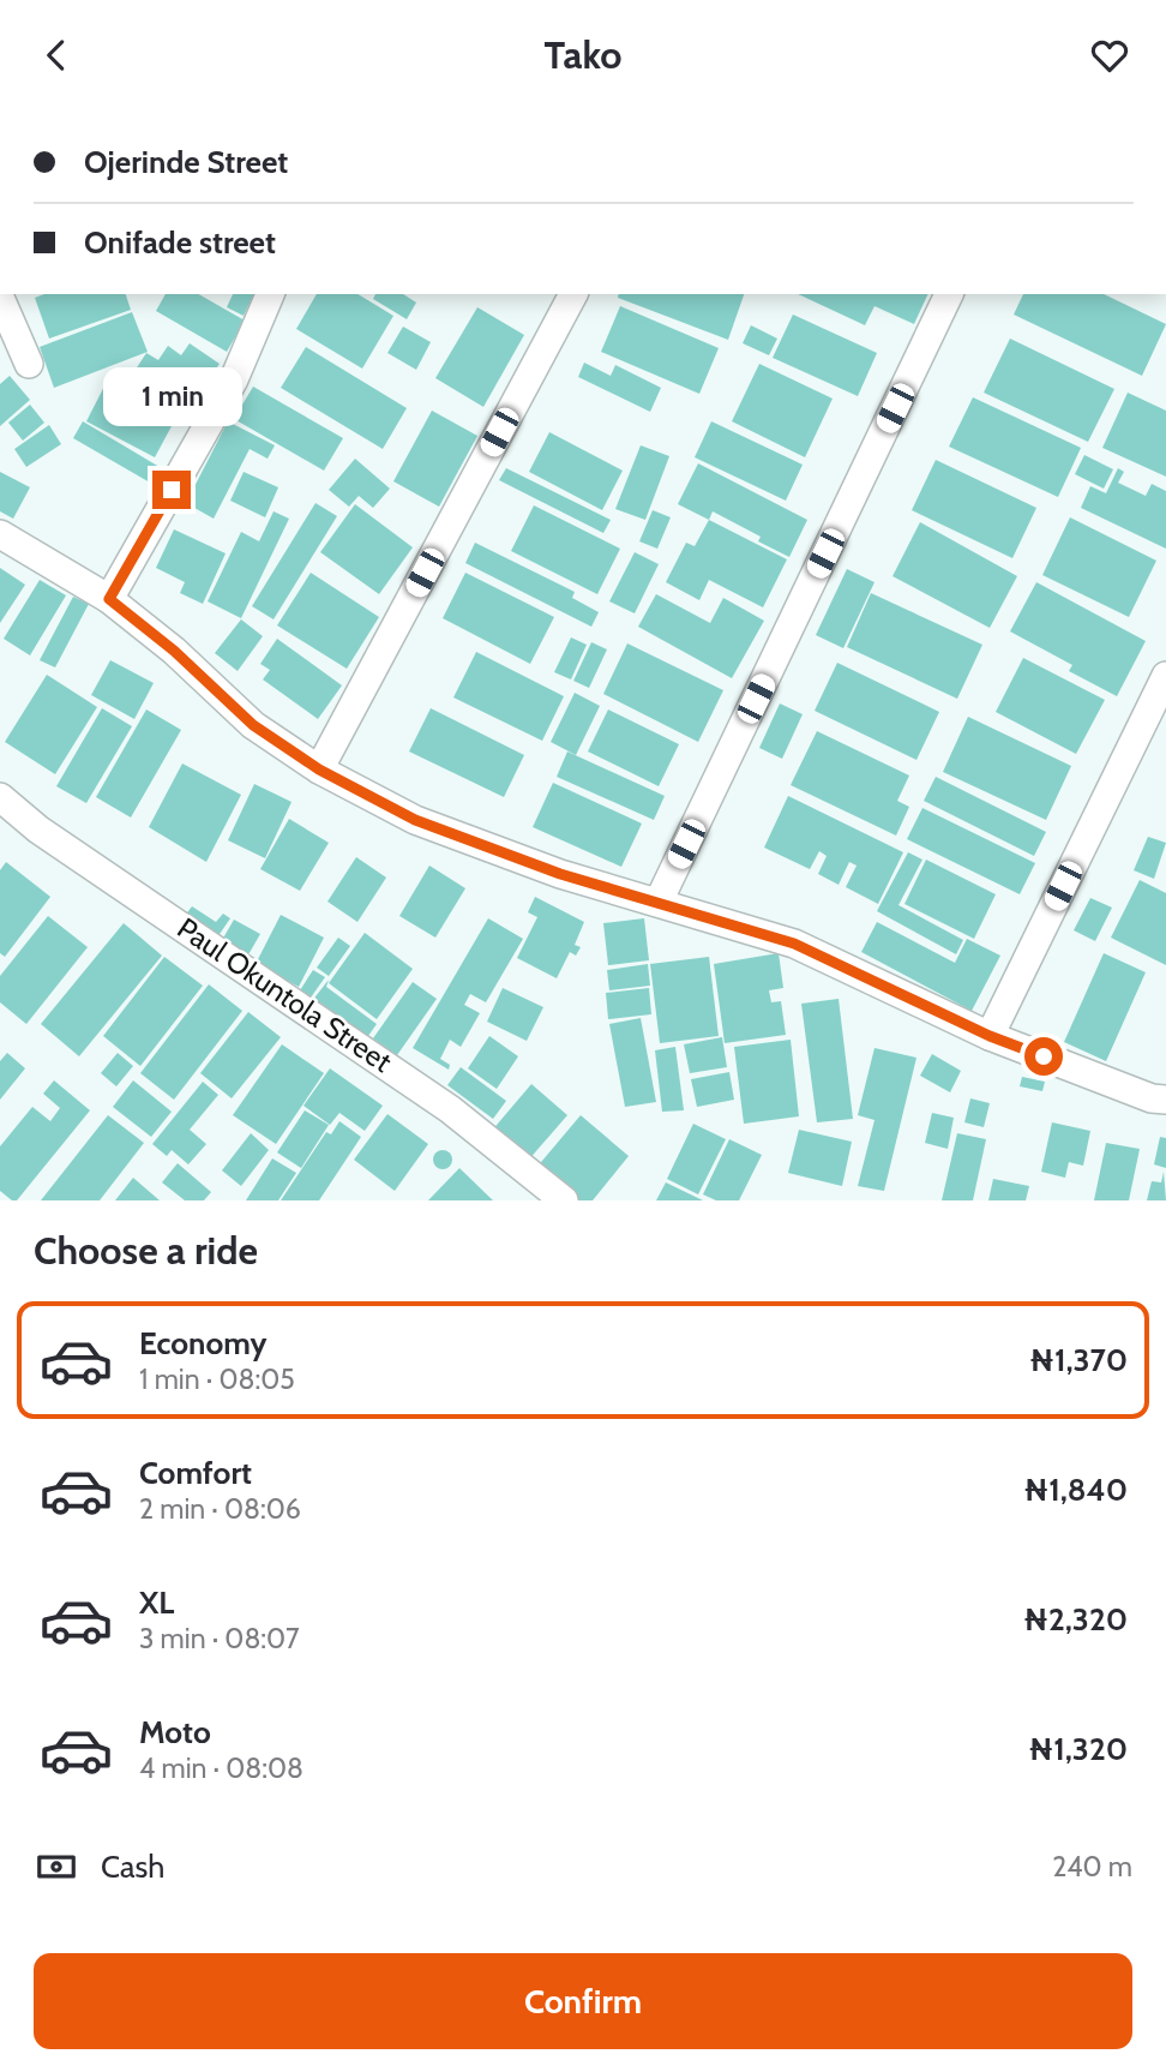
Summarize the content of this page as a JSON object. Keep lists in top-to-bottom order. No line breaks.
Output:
{"streets":{"street":["Paul Okuntola Street"]},"page":{"header":"Tako","banner":["Ojerinde Street","Onifade street"],"bubble":"1 min","heading":"Choose a ride","list":[{"name":"Economy","note":"1 min · 08:05","value":"₦1,370"},{"name":"Comfort","note":"2 min · 08:06","value":"₦1,840"},{"name":"XL","note":"3 min · 08:07","value":"₦2,320"},{"name":"Moto","note":"4 min · 08:08","value":"₦1,320"}],"pay":["Cash","240 m"],"buttons":"Confirm"}}
